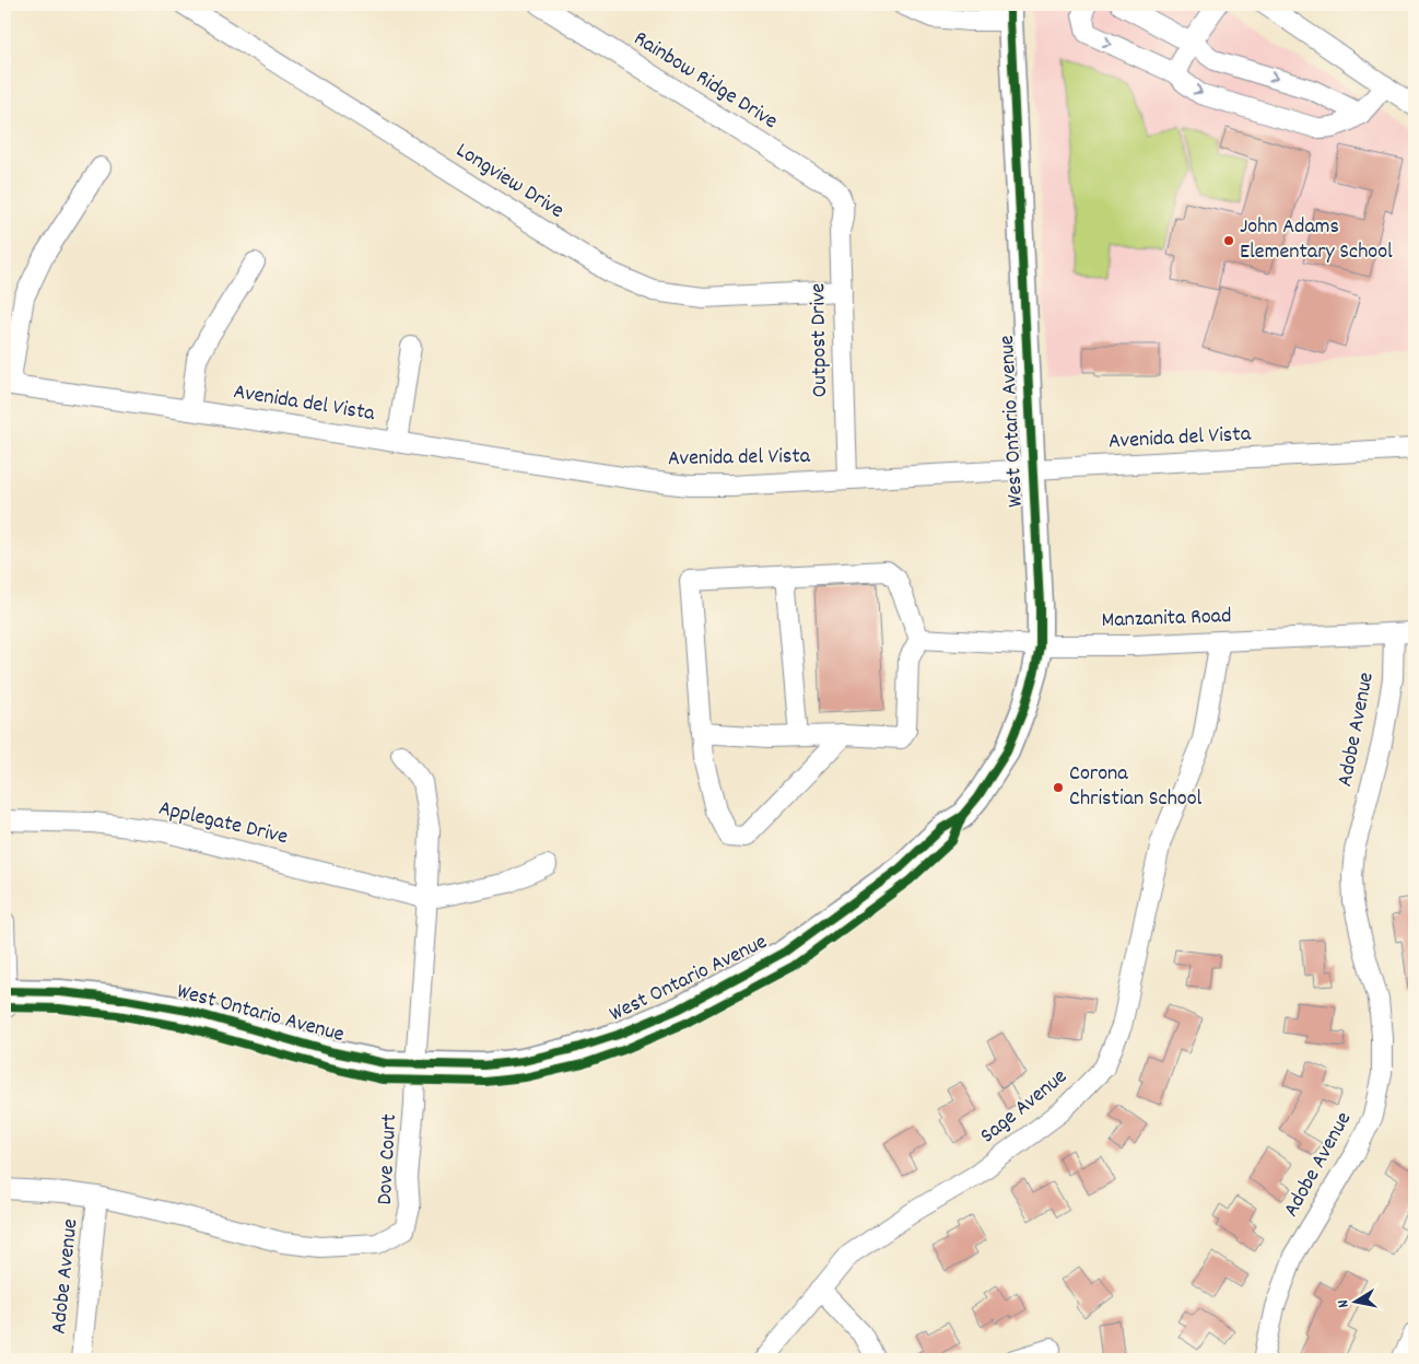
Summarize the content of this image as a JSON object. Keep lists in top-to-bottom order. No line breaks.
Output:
{"streets":{"main road":["West Ontario Avenue"],"street":["Rainbow Ridge Drive","Longview Drive","Outpost Drive","Avenida del Vista","Manzanita Road","Adobe Avenue","Applegate Drive","Sage Avenue","Dove Court"]},"crossings":[["Rainbow Ridge Drive","Outpost Drive"],["Longview Drive","Outpost Drive"],["Outpost Drive","Avenida del Vista"],["Avenida del Vista","West Ontario Avenue"],["West Ontario Avenue","Manzanita Road"],["West Ontario Avenue","Dove Court"],["Manzanita Road","Adobe Avenue"],["Manzanita Road","Sage Avenue"],["Adobe Avenue","Dove Court"],["Applegate Drive","Dove Court"]],"places":["John Adams Elementary School","Corona Christian School"],"north":"left"}
